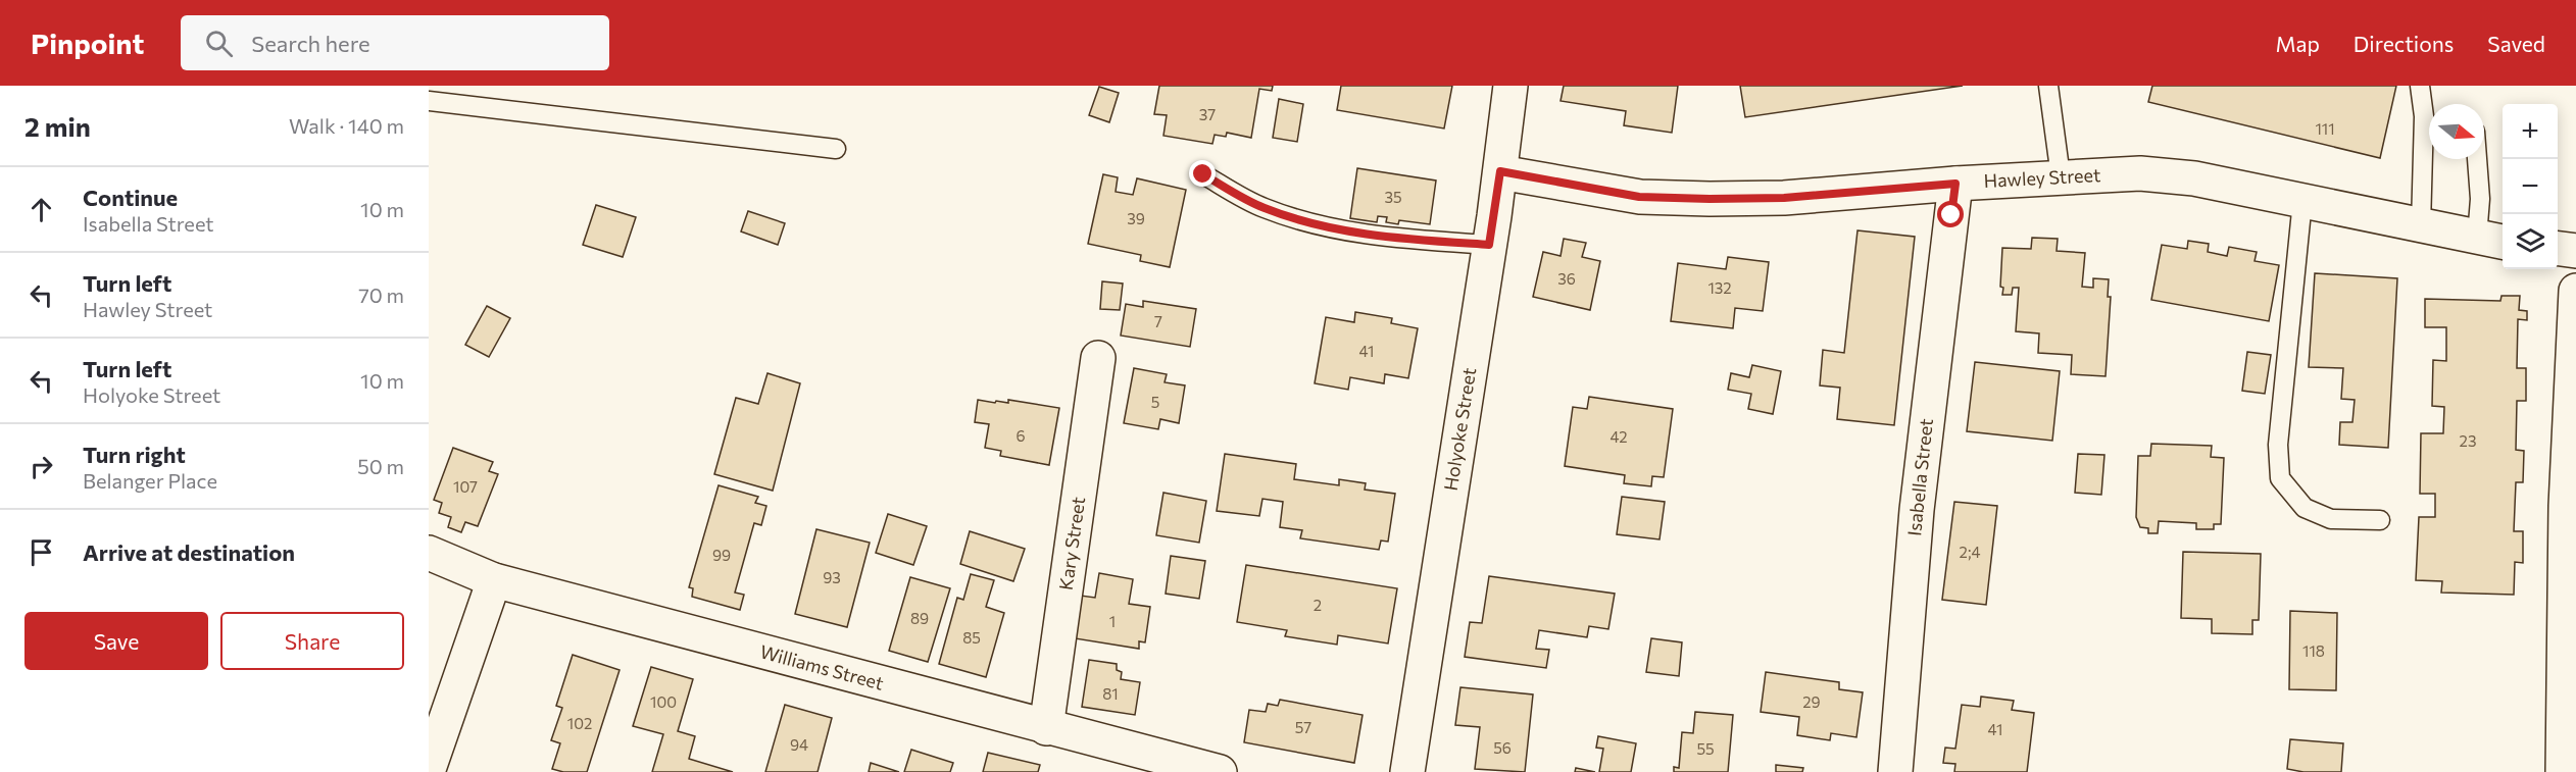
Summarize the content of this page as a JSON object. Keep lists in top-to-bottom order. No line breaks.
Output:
{"streets":{"street":["Hawley Street","Holyoke Street","Isabella Street","Kary Street","Williams Street"]},"crossings":[["Hawley Street","Holyoke Street"],["Hawley Street","Isabella Street"],["Kary Street","Williams Street"]],"house_numbers":["37","111","35","39","36","132","7","41","5","6","42","23","107","2;4","99","93","2","89","1","85","118","81","100","29","102","57","41","94","56","55"],"north":"right","page":{"header":"Pinpoint","search":"Search here","nav":["Map","Directions","Saved"],"heading":["2 min","Walk · 140 m"],"map_buttons":["+","−"],"list":[["Continue","Isabella Street","10 m"],["Turn left","Hawley Street","70 m"],["Turn left","Holyoke Street","10 m"],["Turn right","Belanger Place","50 m"],"Arrive at destination"],"buttons":["Save","Share"]}}
